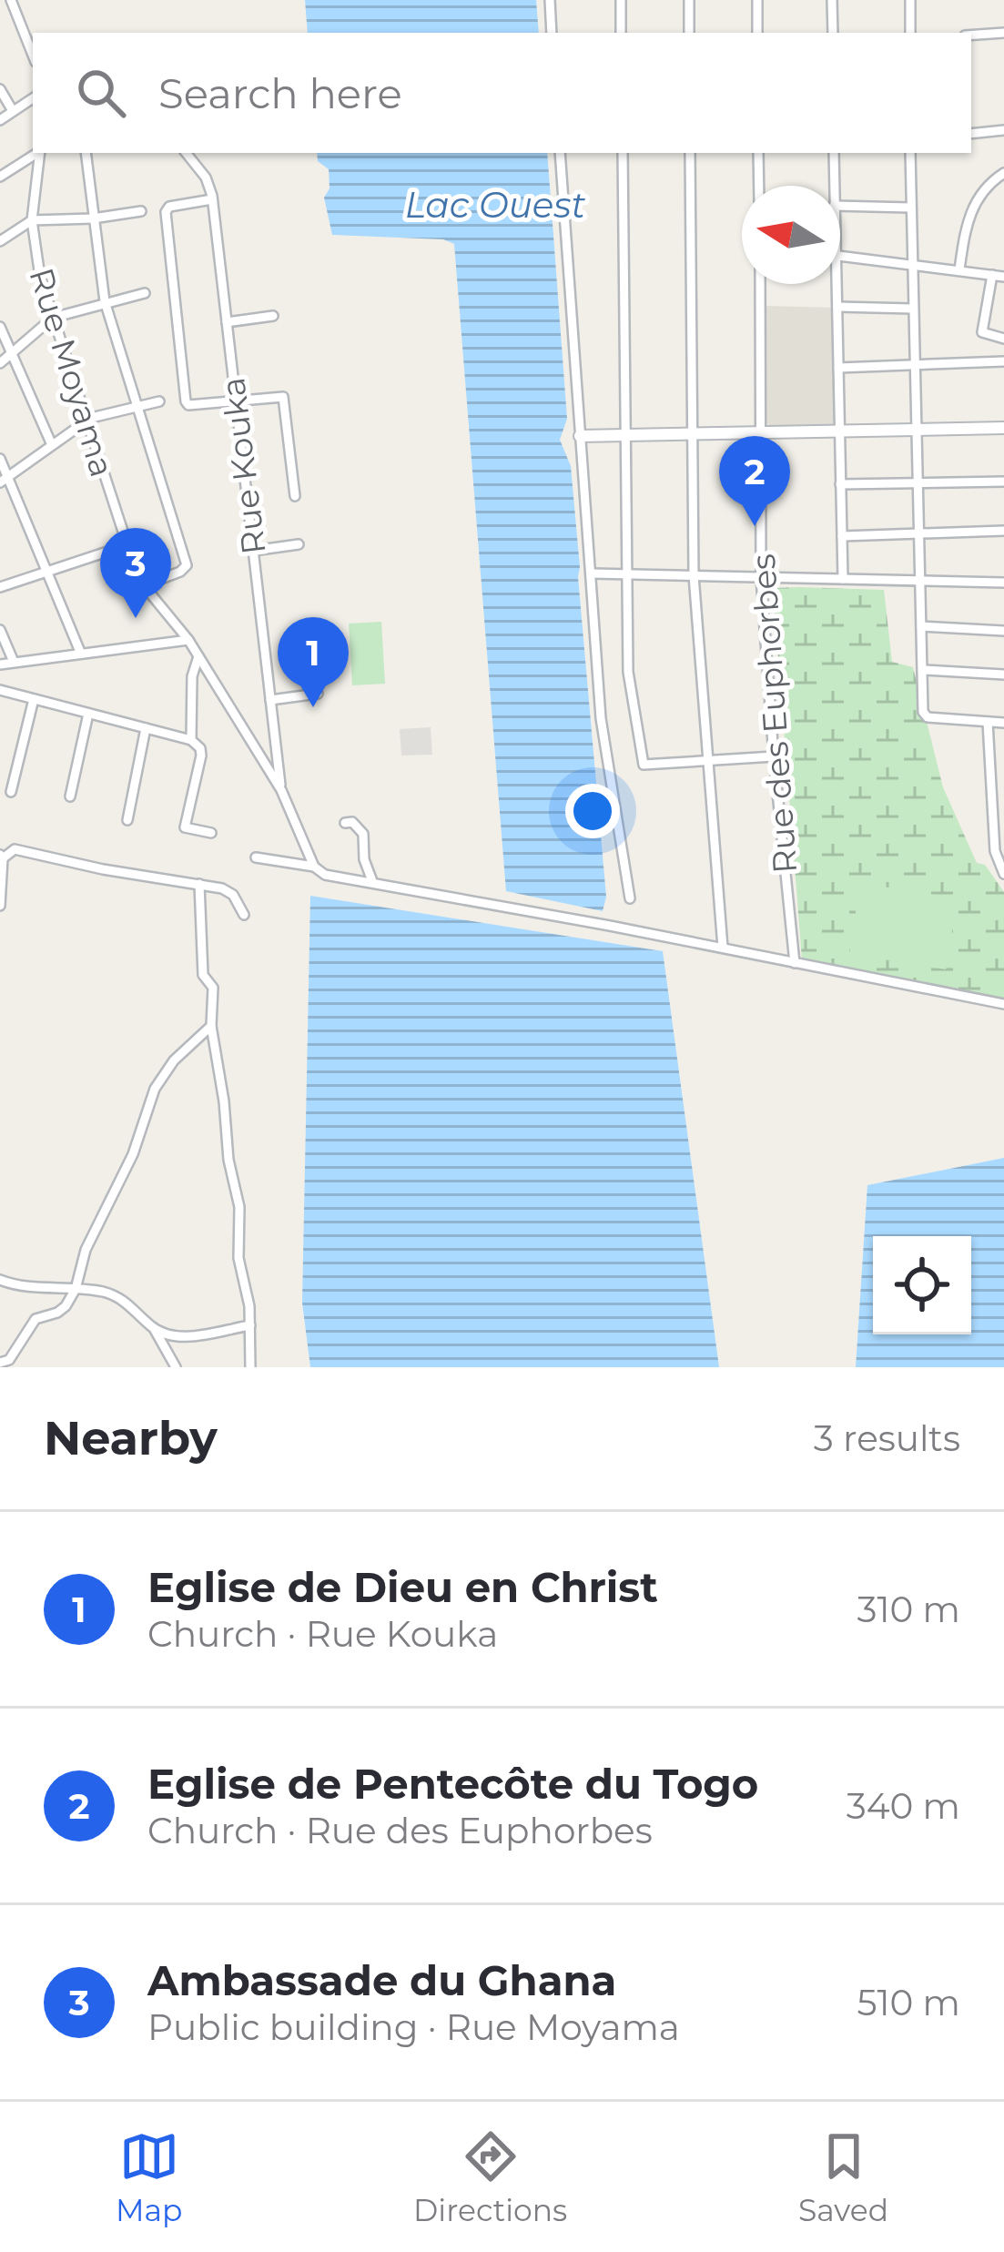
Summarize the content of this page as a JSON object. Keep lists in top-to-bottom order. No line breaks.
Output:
{"streets":{"street":["Rue Moyama","Rue Kouka","Rue des Euphorbes"]},"crossings":[["Rue Moyama","Rue Kouka"]],"water":["Lac Ouest"],"north":"left","page":{"search":"Search here","pins":["2","3","1"],"heading":["Nearby","3 results"],"list":[{"mark":"1","name":"Eglise de Dieu en Christ","note":"Church · Rue Kouka","value":"310 m"},{"mark":"2","name":"Eglise de Pentecôte du Togo","note":"Church · Rue des Euphorbes","value":"340 m"},{"mark":"3","name":"Ambassade du Ghana","note":"Public building · Rue Moyama","value":"510 m"}],"nav":["Map","Directions","Saved"]}}
